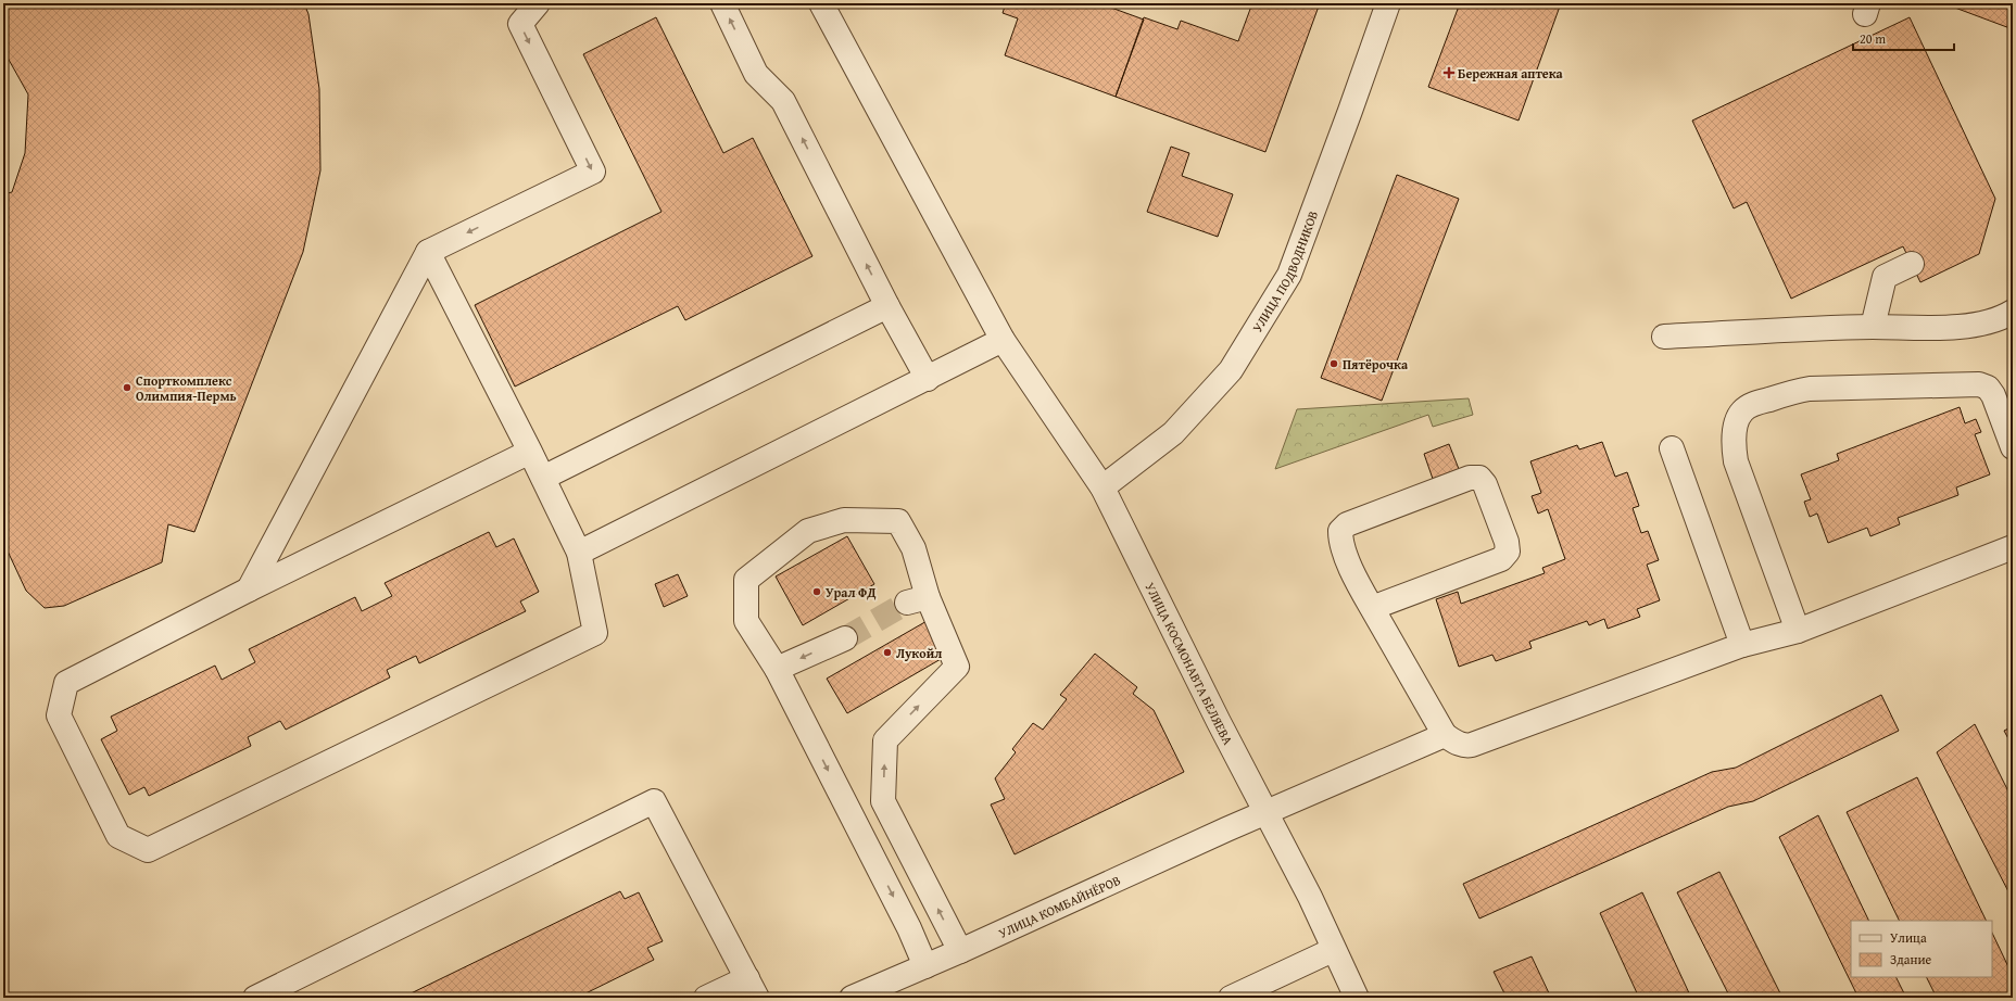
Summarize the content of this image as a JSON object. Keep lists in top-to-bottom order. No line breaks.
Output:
{"streets":{"street":["УЛИЦА ПОДВОДНИКОВ","УЛИЦА КОСМОНАВТА БЕЛЯЕВА","УЛИЦА КОМБАЙНЁРОВ"]},"crossings":[["УЛИЦА ПОДВОДНИКОВ","УЛИЦА КОСМОНАВТА БЕЛЯЕВА"],["УЛИЦА КОСМОНАВТА БЕЛЯЕВА","УЛИЦА КОМБАЙНЁРОВ"]],"places":{"health":["Бережная аптека"],"other":["Пятёрочка","Спорткомплекс Олимпия-Пермь","Урал ФД","Лукойл"]},"legend":["Улица","Здание"],"scale_bar":"20 m"}
